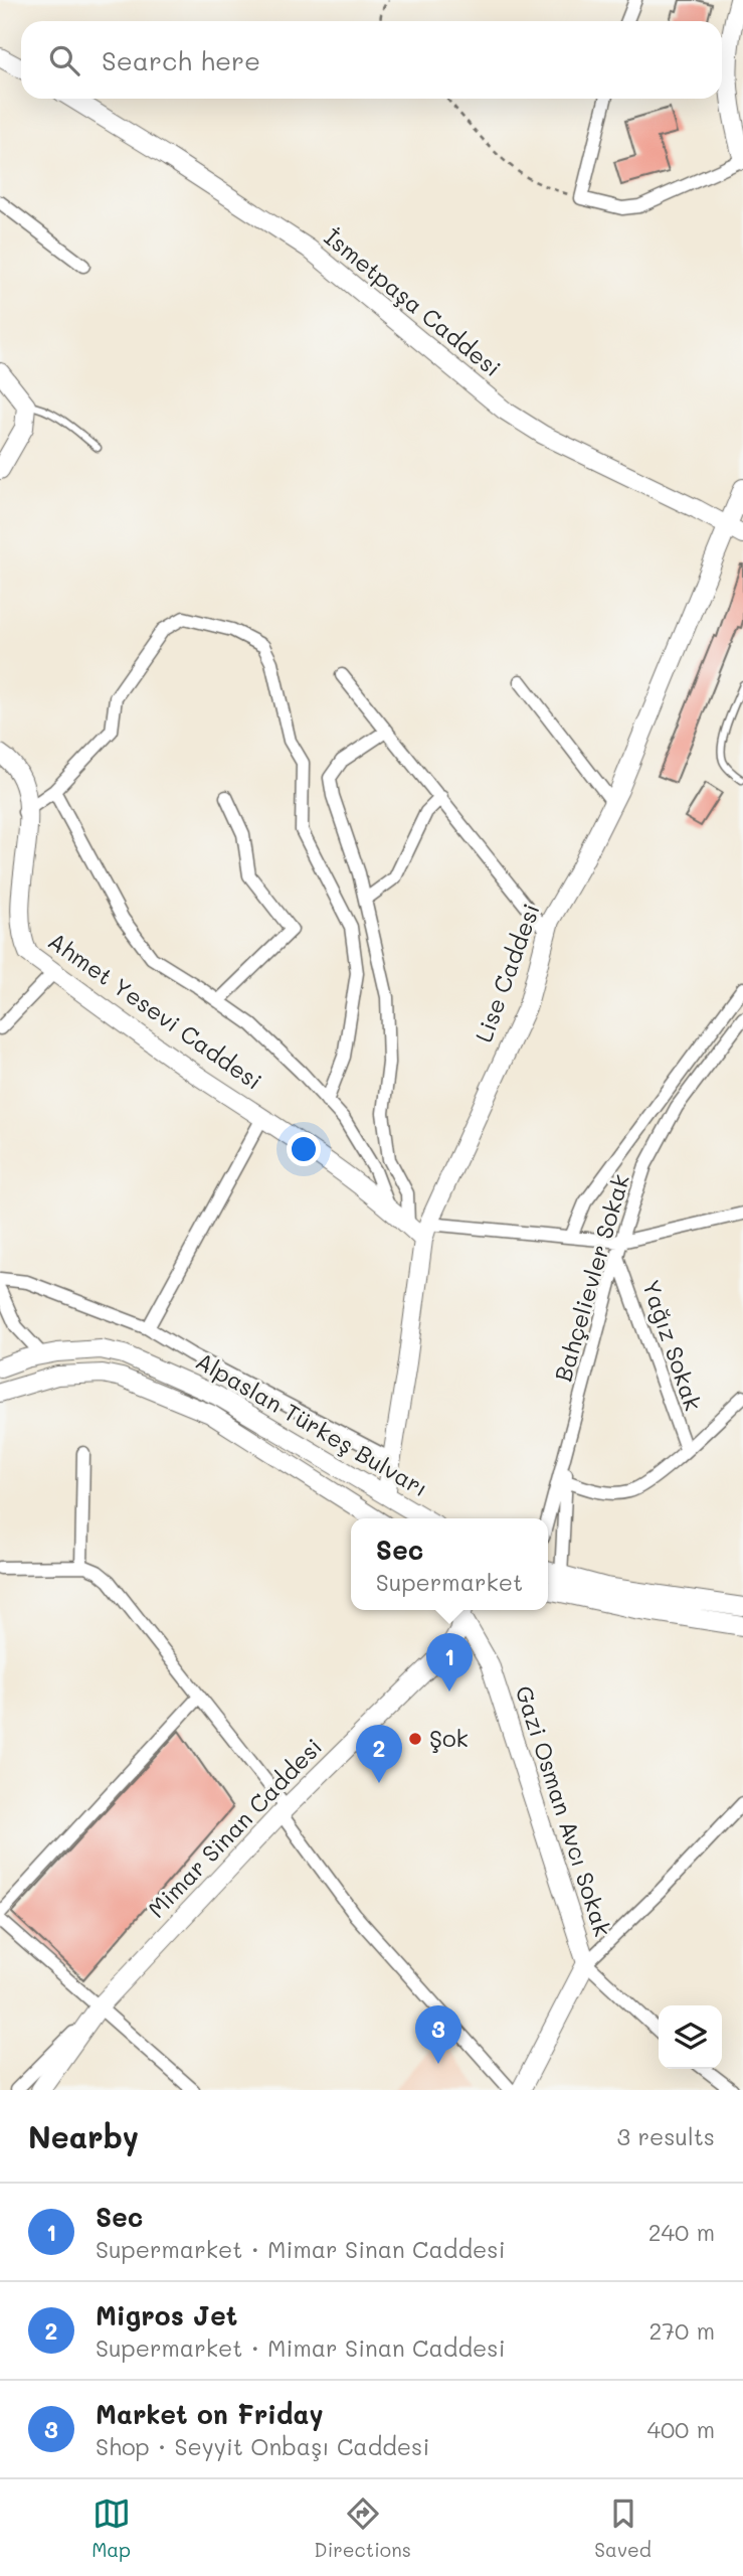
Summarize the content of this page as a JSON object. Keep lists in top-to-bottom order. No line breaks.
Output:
{"streets":{"street":["İsmetpaşa Caddesi","Lise Caddesi","Ahmet Yesevi Caddesi","Bahçelievler Sokak","Yağız Sokak","Alpaslan Türkeş Bulvarı","Gazi Osman Avcı Sokak","Mimar Sinan Caddesi"]},"crossings":[["İsmetpaşa Caddesi","Lise Caddesi"],["Lise Caddesi","Ahmet Yesevi Caddesi"],["Lise Caddesi","Alpaslan Türkeş Bulvarı"],["Bahçelievler Sokak","Yağız Sokak"],["Gazi Osman Avcı Sokak","Mimar Sinan Caddesi"]],"places":["Şok"],"page":{"search":"Search here","popup":["Sec","Supermarket"],"pins":["1","2","3"],"heading":["Nearby","3 results"],"list":[{"mark":"1","name":"Sec","note":"Supermarket · Mimar Sinan Caddesi","value":"240 m"},{"mark":"2","name":"Migros Jet","note":"Supermarket · Mimar Sinan Caddesi","value":"270 m"},{"mark":"3","name":"Market on Friday","note":"Shop · Seyyit Onbaşı Caddesi","value":"400 m"}],"nav":["Map","Directions","Saved"]}}
